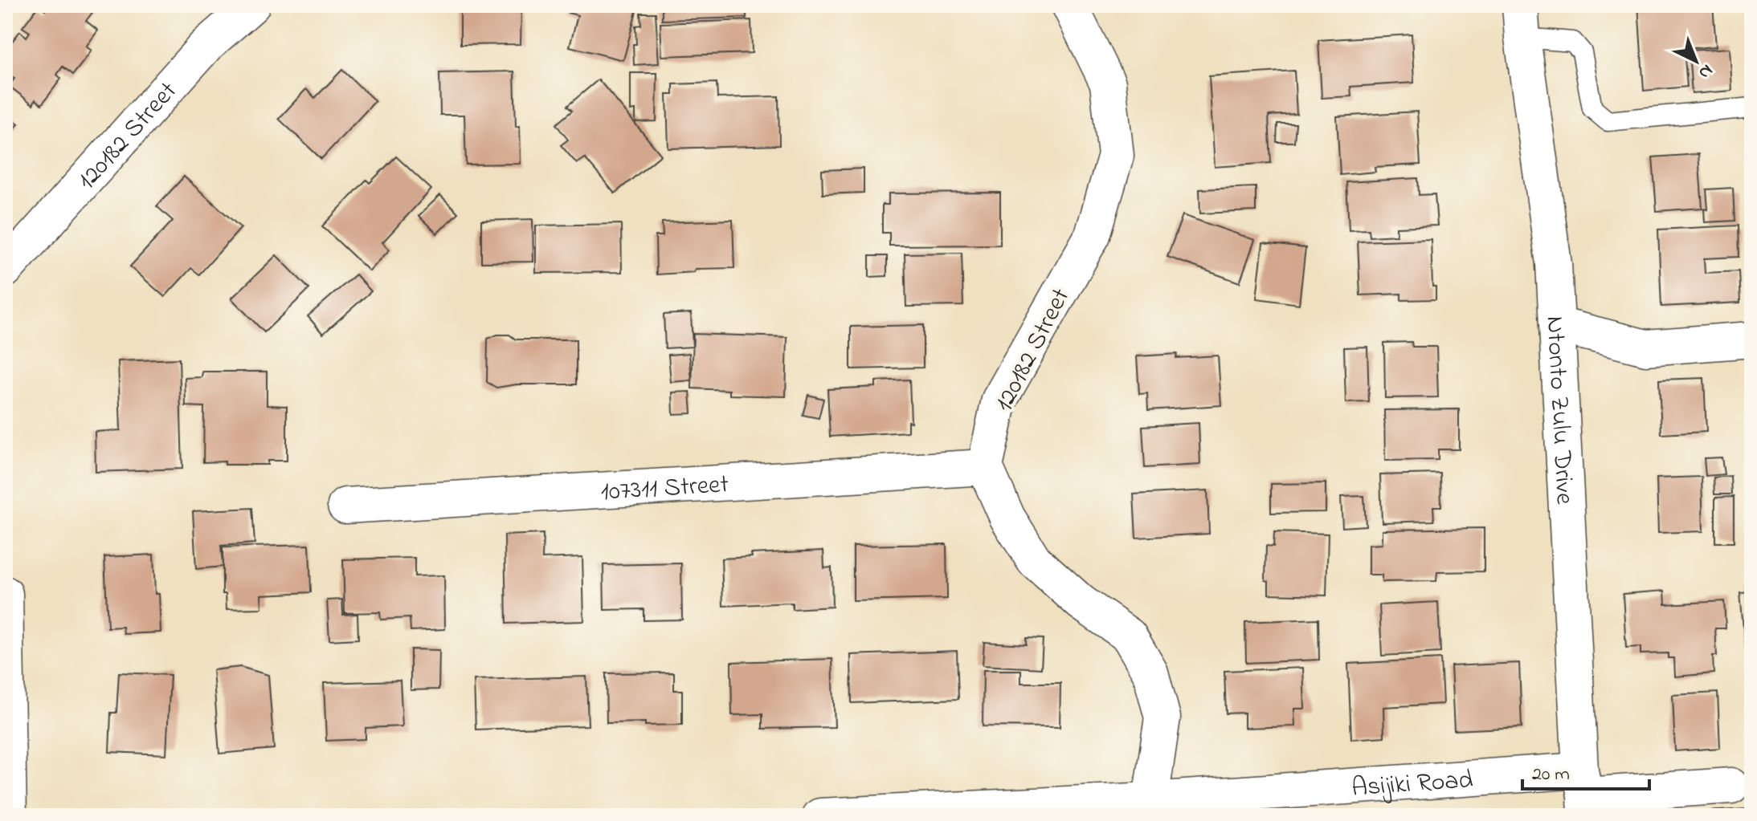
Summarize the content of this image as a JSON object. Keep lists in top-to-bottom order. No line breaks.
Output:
{"streets":{"street":["120182 Street","Ntonto Zulu Drive","107311 Street","Asijiki Road"]},"crossings":[["120182 Street","107311 Street"],["Ntonto Zulu Drive","Asijiki Road"]],"scale_bar":"20 m","north":"bottom right"}
